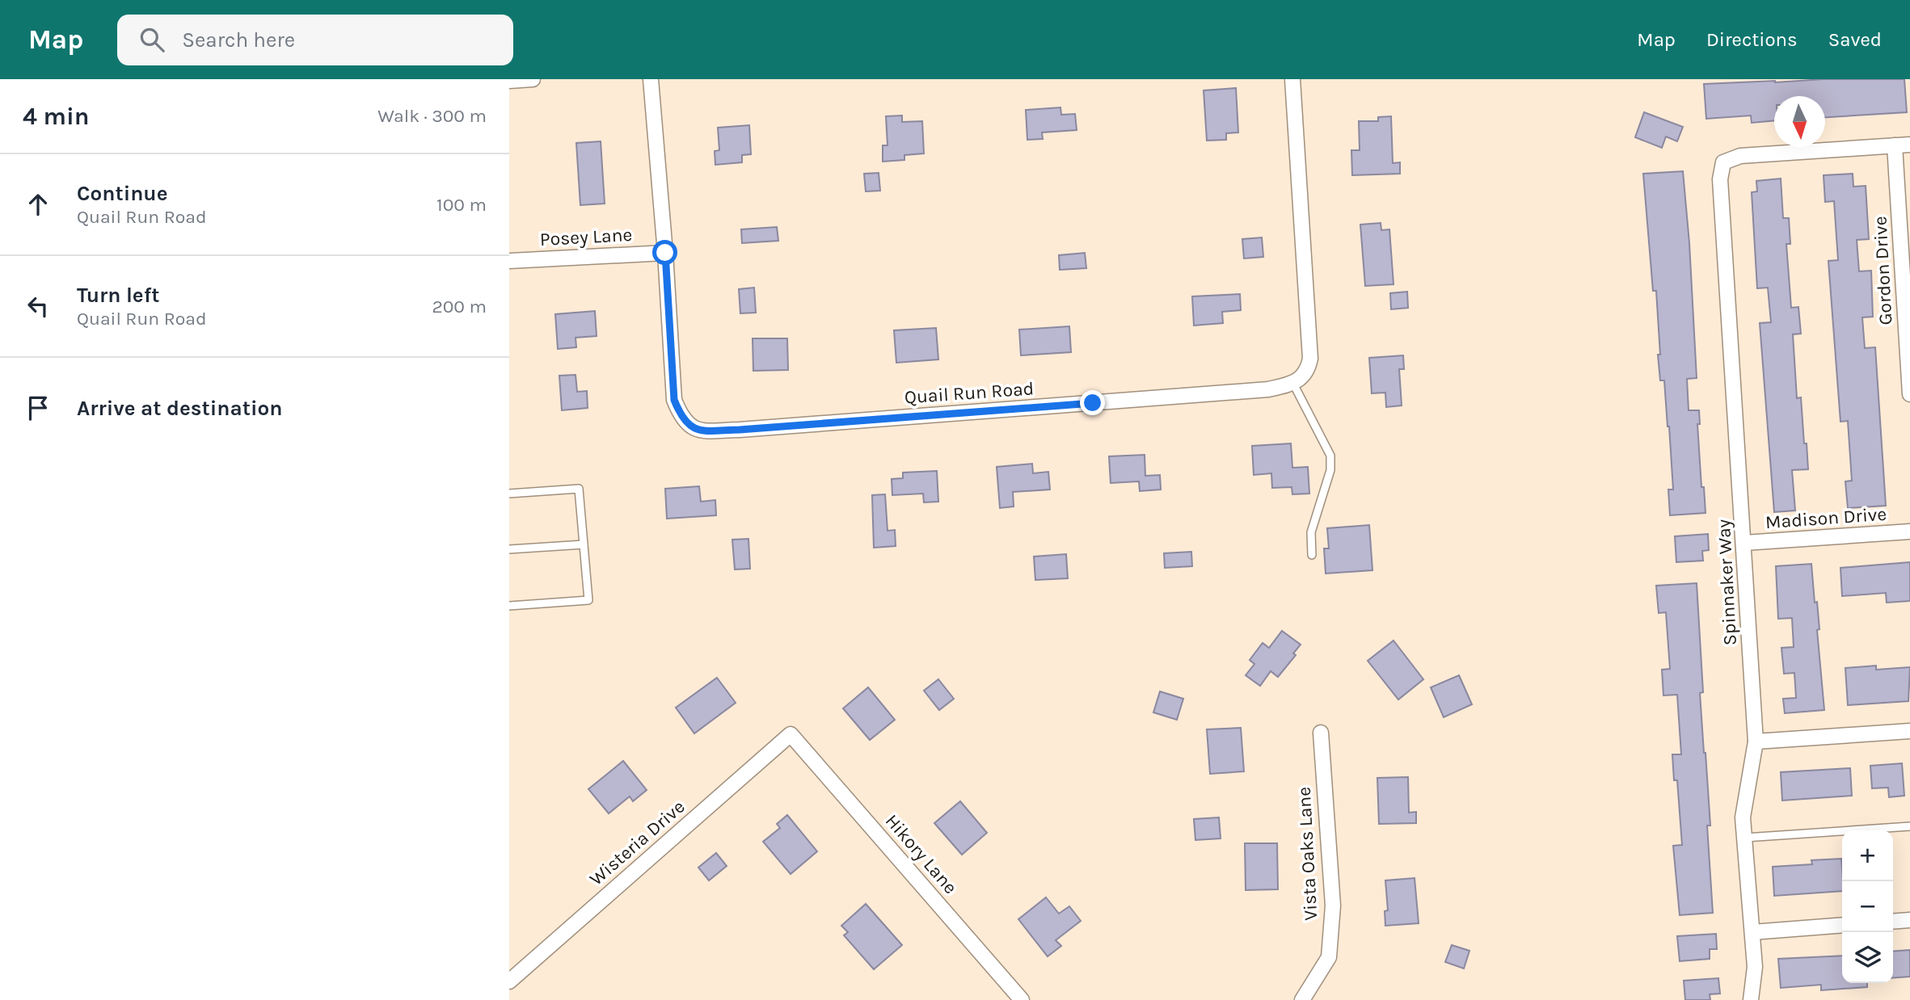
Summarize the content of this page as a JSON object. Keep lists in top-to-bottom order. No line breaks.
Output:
{"streets":{"street":["Posey Lane","Gordon Drive","Quail Run Road","Madison Drive","Spinnaker Way","Wisteria Drive","Hikory Lane","Vista Oaks Lane"]},"crossings":[["Posey Lane","Quail Run Road"],["Gordon Drive","Spinnaker Way"],["Madison Drive","Spinnaker Way"],["Wisteria Drive","Hikory Lane"]],"north":"bottom","page":{"header":"Map","search":"Search here","nav":["Map","Directions","Saved"],"heading":["4 min","Walk · 300 m"],"list":[["Continue","Quail Run Road","100 m"],["Turn left","Quail Run Road","200 m"],"Arrive at destination"],"map_buttons":["+","−"]}}
